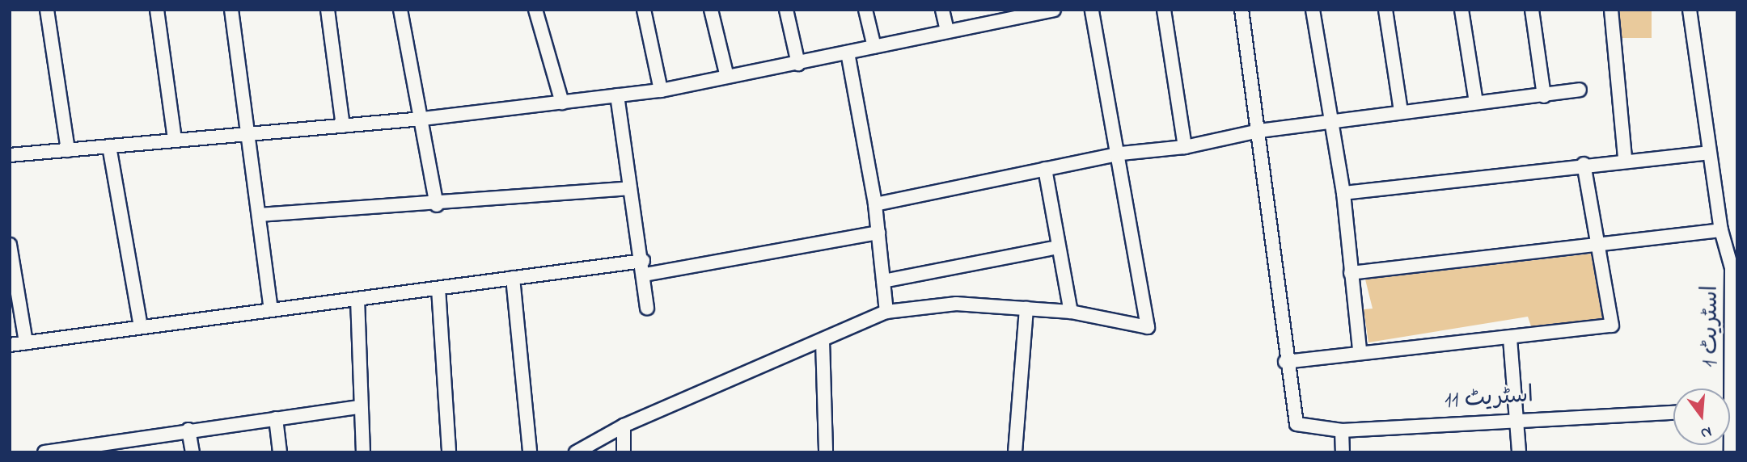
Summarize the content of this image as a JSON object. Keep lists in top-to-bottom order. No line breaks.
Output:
{"streets":{"street":["اسٹریٹ 1","اسٹریٹ 11"]},"north":"bottom"}
